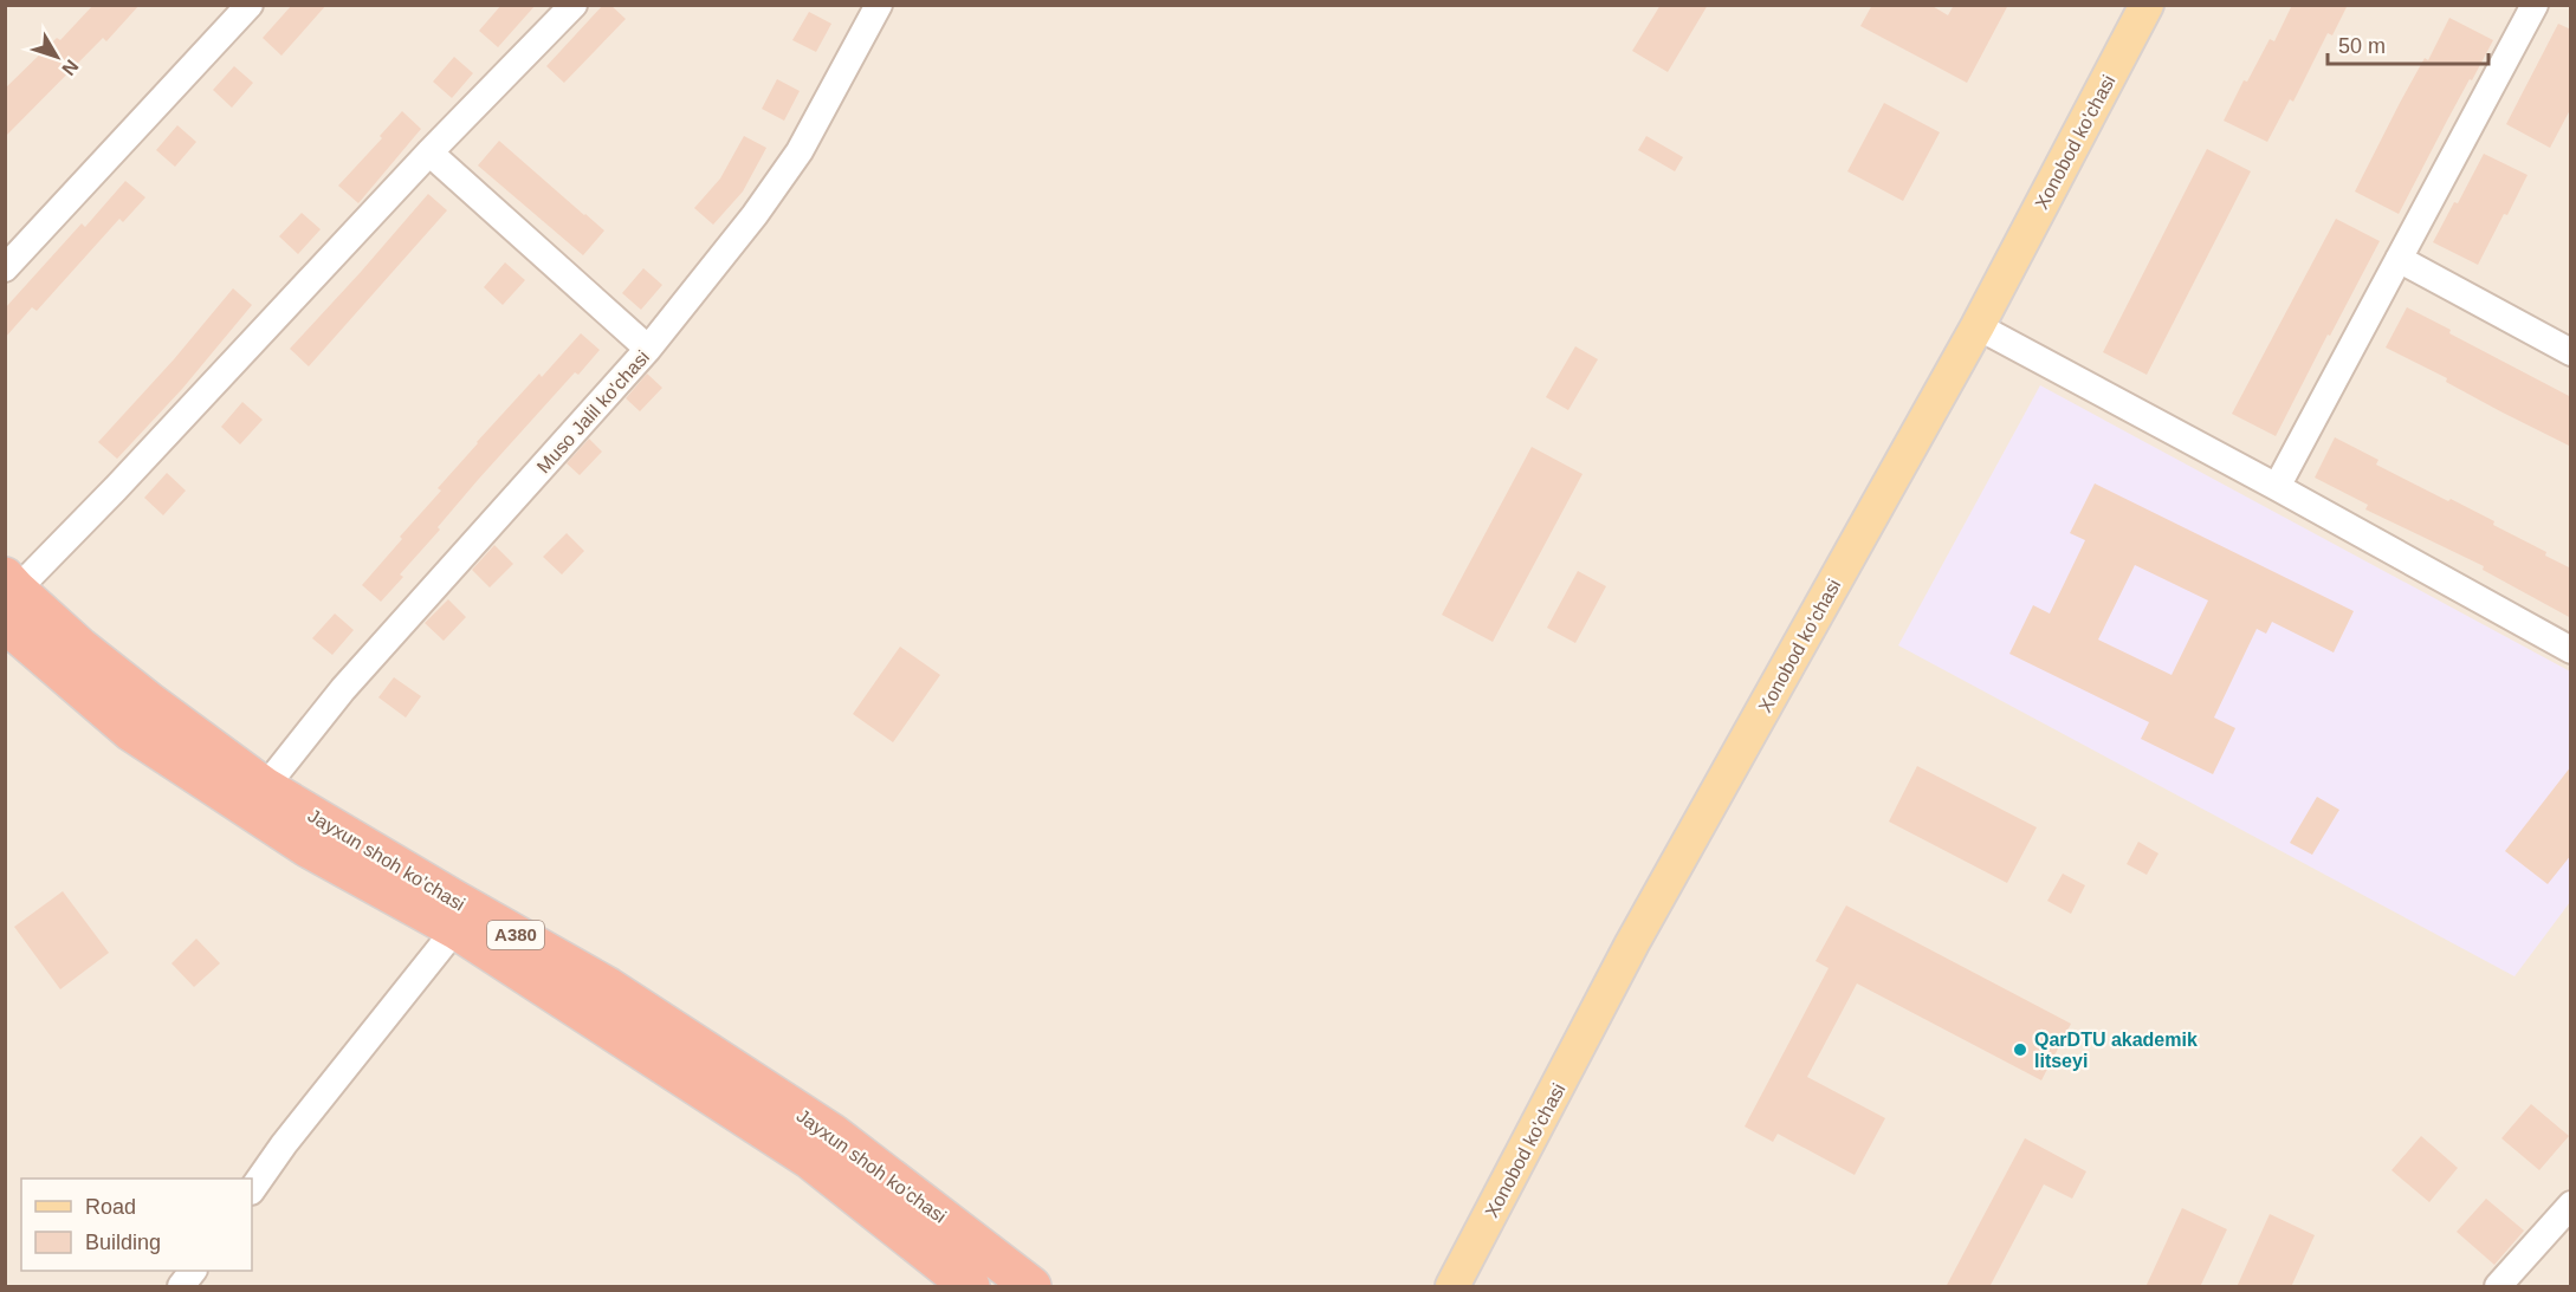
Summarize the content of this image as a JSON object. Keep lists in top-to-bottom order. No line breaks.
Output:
{"streets":{"highway":["Jayxun shoh ko'chasi","A380"],"main road":["Xonobod ko'chasi"],"street":["Muso Jalil ko'chasi"]},"crossings":[["Muso Jalil ko'chasi","Jayxun shoh ko'chasi"]],"places":["QarDTU akademik litseyi"],"legend":["Road","Building"],"scale_bar":"50 m","north":"bottom right"}
